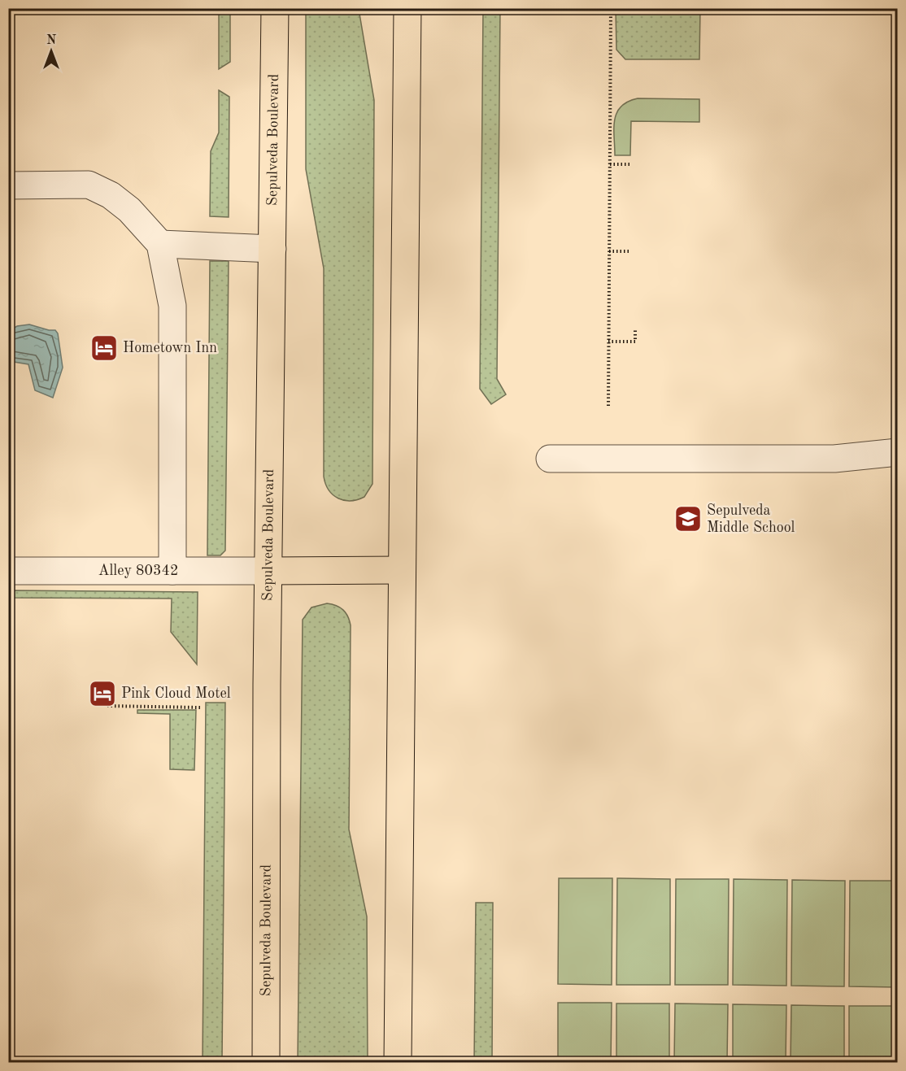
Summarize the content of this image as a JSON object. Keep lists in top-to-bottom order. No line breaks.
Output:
{"streets":{"main road":["Sepulveda Boulevard"],"lane":["Alley 80342"]},"crossings":[["Sepulveda Boulevard","Alley 80342"]],"places":{"hotel":["Hometown Inn","Pink Cloud Motel"],"school or university":["Sepulveda Middle School"]},"north":"top"}
